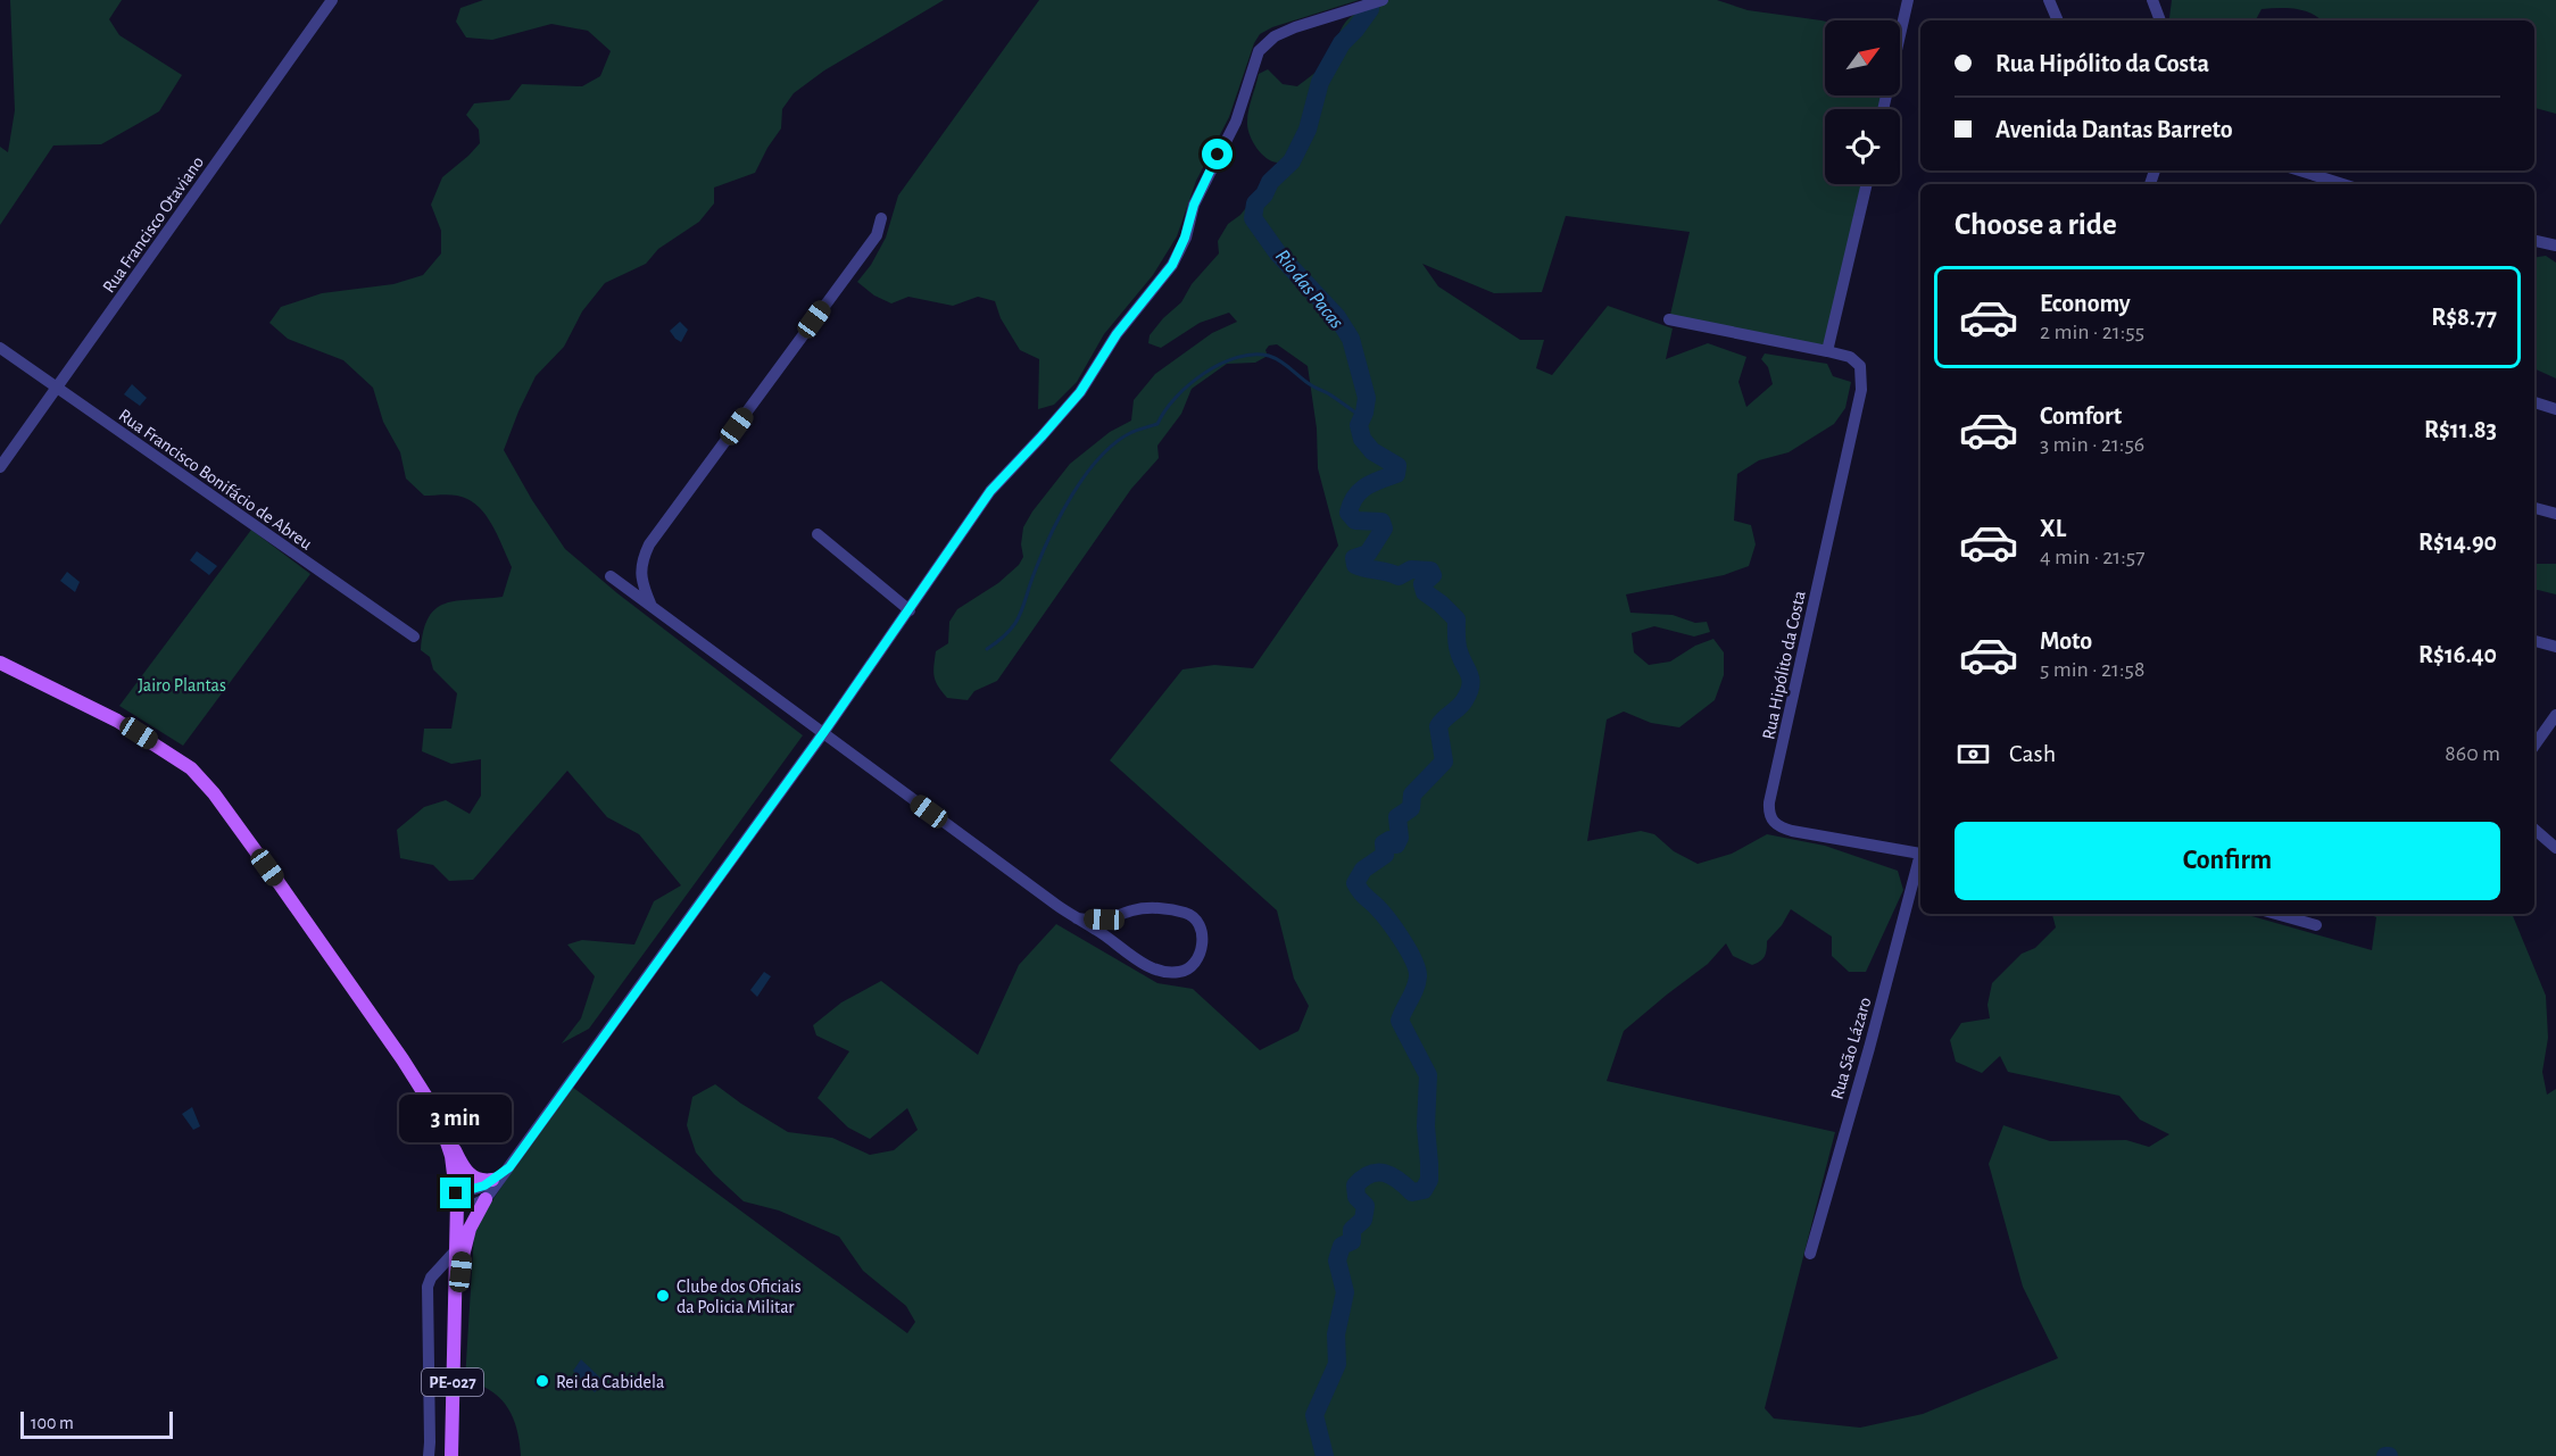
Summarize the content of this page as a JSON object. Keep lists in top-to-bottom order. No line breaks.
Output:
{"streets":{"main road":["PE-027"],"street":["Rua Francisco Otaviano","Rua Francisco Bonifácio de Abreu","Rua Hipólito da Costa","Rua São Lázaro"]},"crossings":[["Rua Francisco Otaviano","Rua Francisco Bonifácio de Abreu"]],"water":["Rio das Pacas"],"parks":["Jairo Plantas"],"places":["Clube dos Oficiais da Policia Militar","Rei da Cabidela"],"scale_bar":"100 m","north":"top right","page":{"banner":["Rua Hipólito da Costa","Avenida Dantas Barreto"],"heading":"Choose a ride","list":[{"name":"Economy","note":"2 min · 21:55","value":"R$8.77"},{"name":"Comfort","note":"3 min · 21:56","value":"R$11.83"},{"name":"XL","note":"4 min · 21:57","value":"R$14.90"},{"name":"Moto","note":"5 min · 21:58","value":"R$16.40"}],"pay":["Cash","860 m"],"buttons":"Confirm","bubble":"3 min","scale":"100 m"}}
